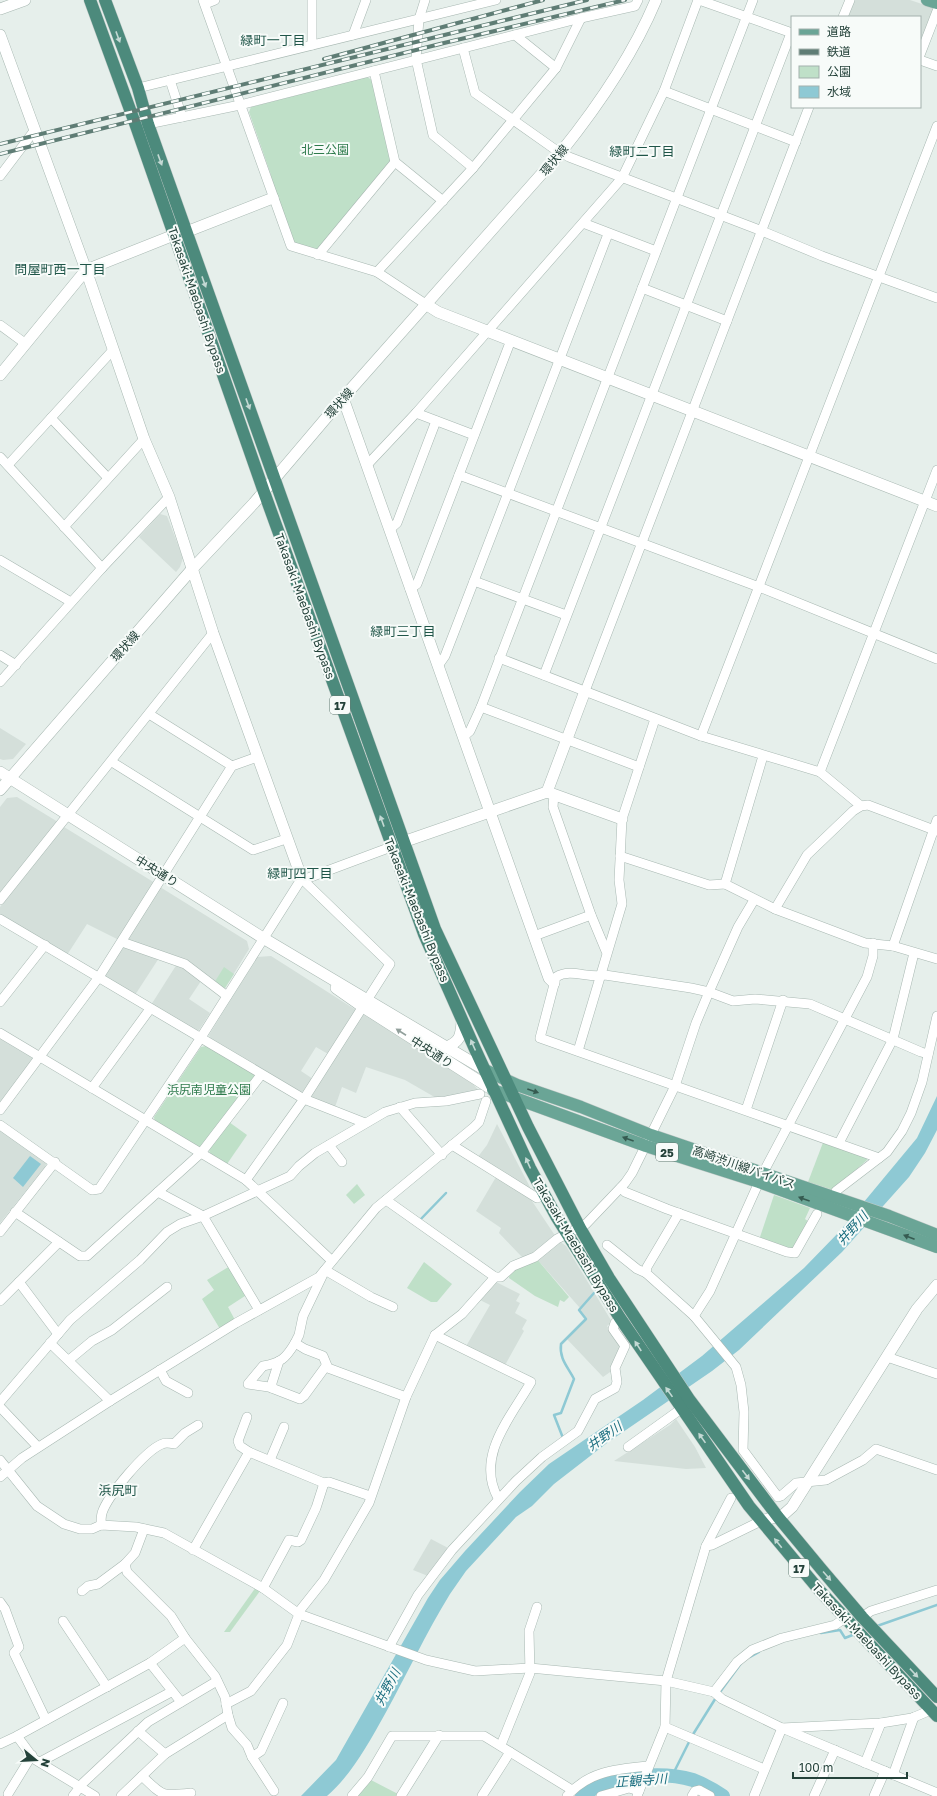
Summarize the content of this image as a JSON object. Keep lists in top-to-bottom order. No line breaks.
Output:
{"streets":{"highway":["Takasaki-Maebashi Bypass","17"],"main road":["25","高崎渋川線バイパス"],"street":["環状線","中央通り"]},"crossings":[["環状線","Takasaki-Maebashi Bypass"],["環状線","中央通り"],["Takasaki-Maebashi Bypass","中央通り"],["Takasaki-Maebashi Bypass","高崎渋川線バイパス"],["中央通り","高崎渋川線バイパス"]],"districts":["緑町一丁目","緑町二丁目","問屋町西一丁目","緑町三丁目","緑町四丁目","浜尻町"],"water":["井野川","正観寺川"],"parks":["北三公園","浜尻南児童公園"],"legend":["道路","鉄道","公園","水域"],"scale_bar":"100 m","north":"right"}
